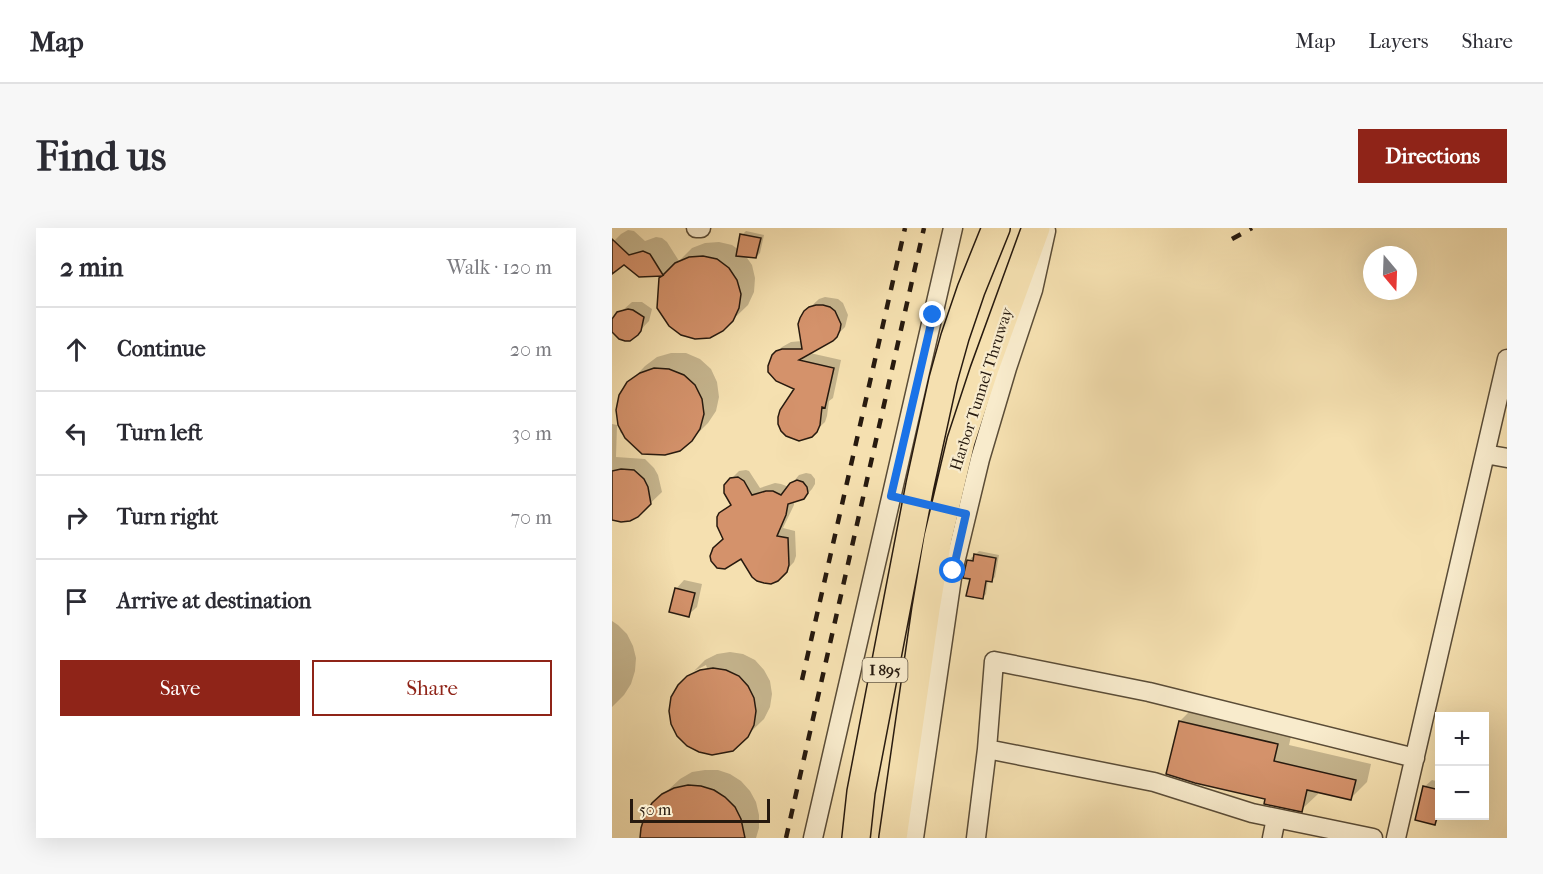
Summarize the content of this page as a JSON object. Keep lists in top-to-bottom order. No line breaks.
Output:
{"streets":{"highway":["Harbor Tunnel Thruway","I 895"]},"scale_bar":"50 m","north":"bottom","page":{"header":"Map","nav":["Map","Layers","Share"],"buttons":["Directions",["Save","Share"]],"title":"Find us","heading":["2 min","Walk · 120 m"],"list":[["Continue","20 m"],["Turn left","30 m"],["Turn right","70 m"],"Arrive at destination"],"map_buttons":["+","−"],"scale":"50 m"}}
